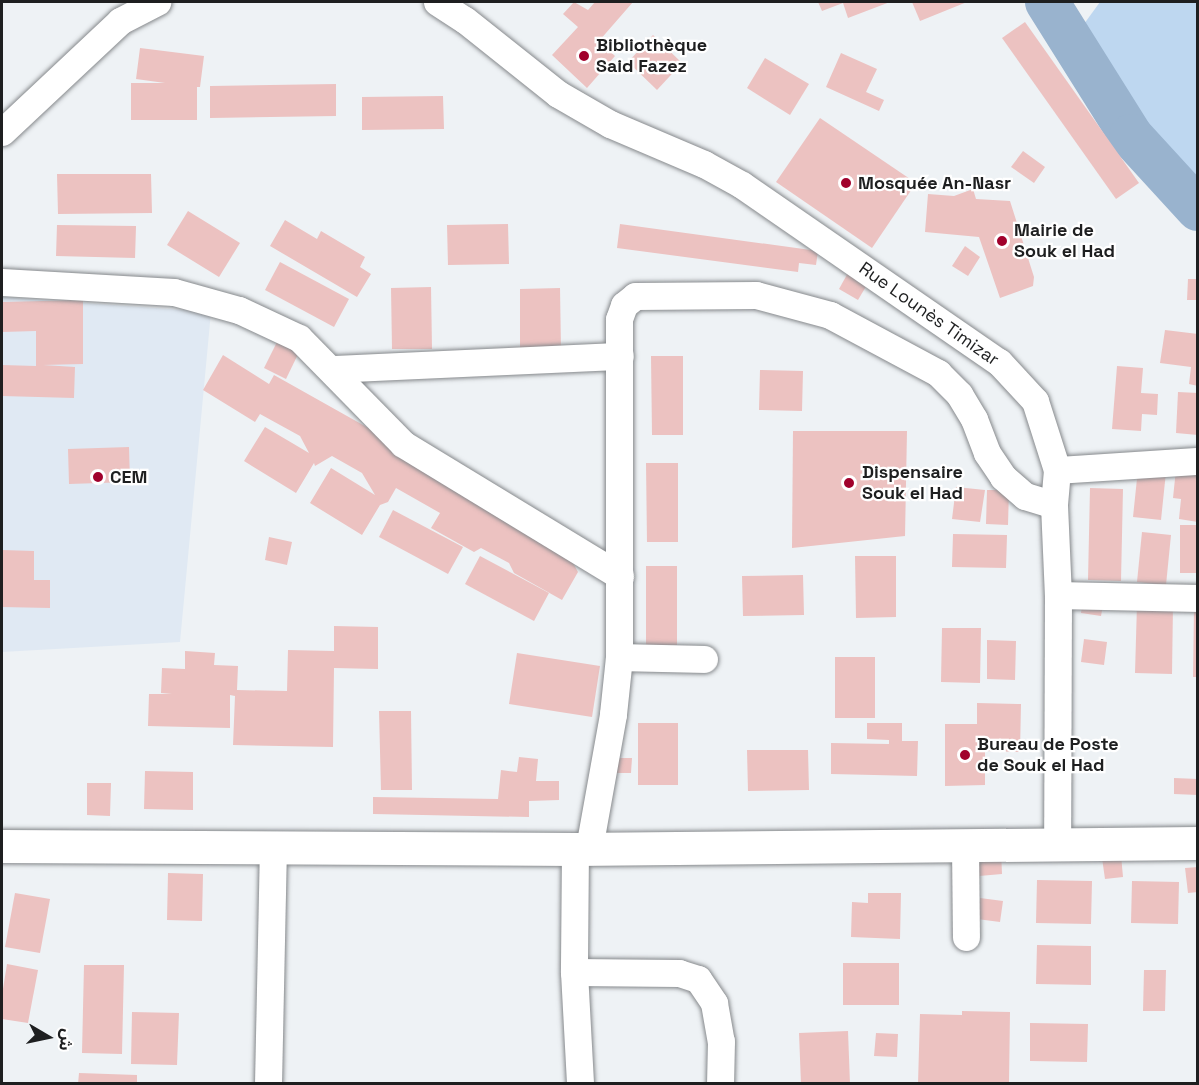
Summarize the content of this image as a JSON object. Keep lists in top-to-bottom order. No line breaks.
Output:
{"streets":{"street":["Rue Lounès Timizar"]},"places":["Bibliothèque Said Fazez","Mosquée An-Nasr","Mairie de Souk el Had","CEM","Dispensaire Souk el Had","Bureau de Poste de Souk el Had"],"north":"right"}
